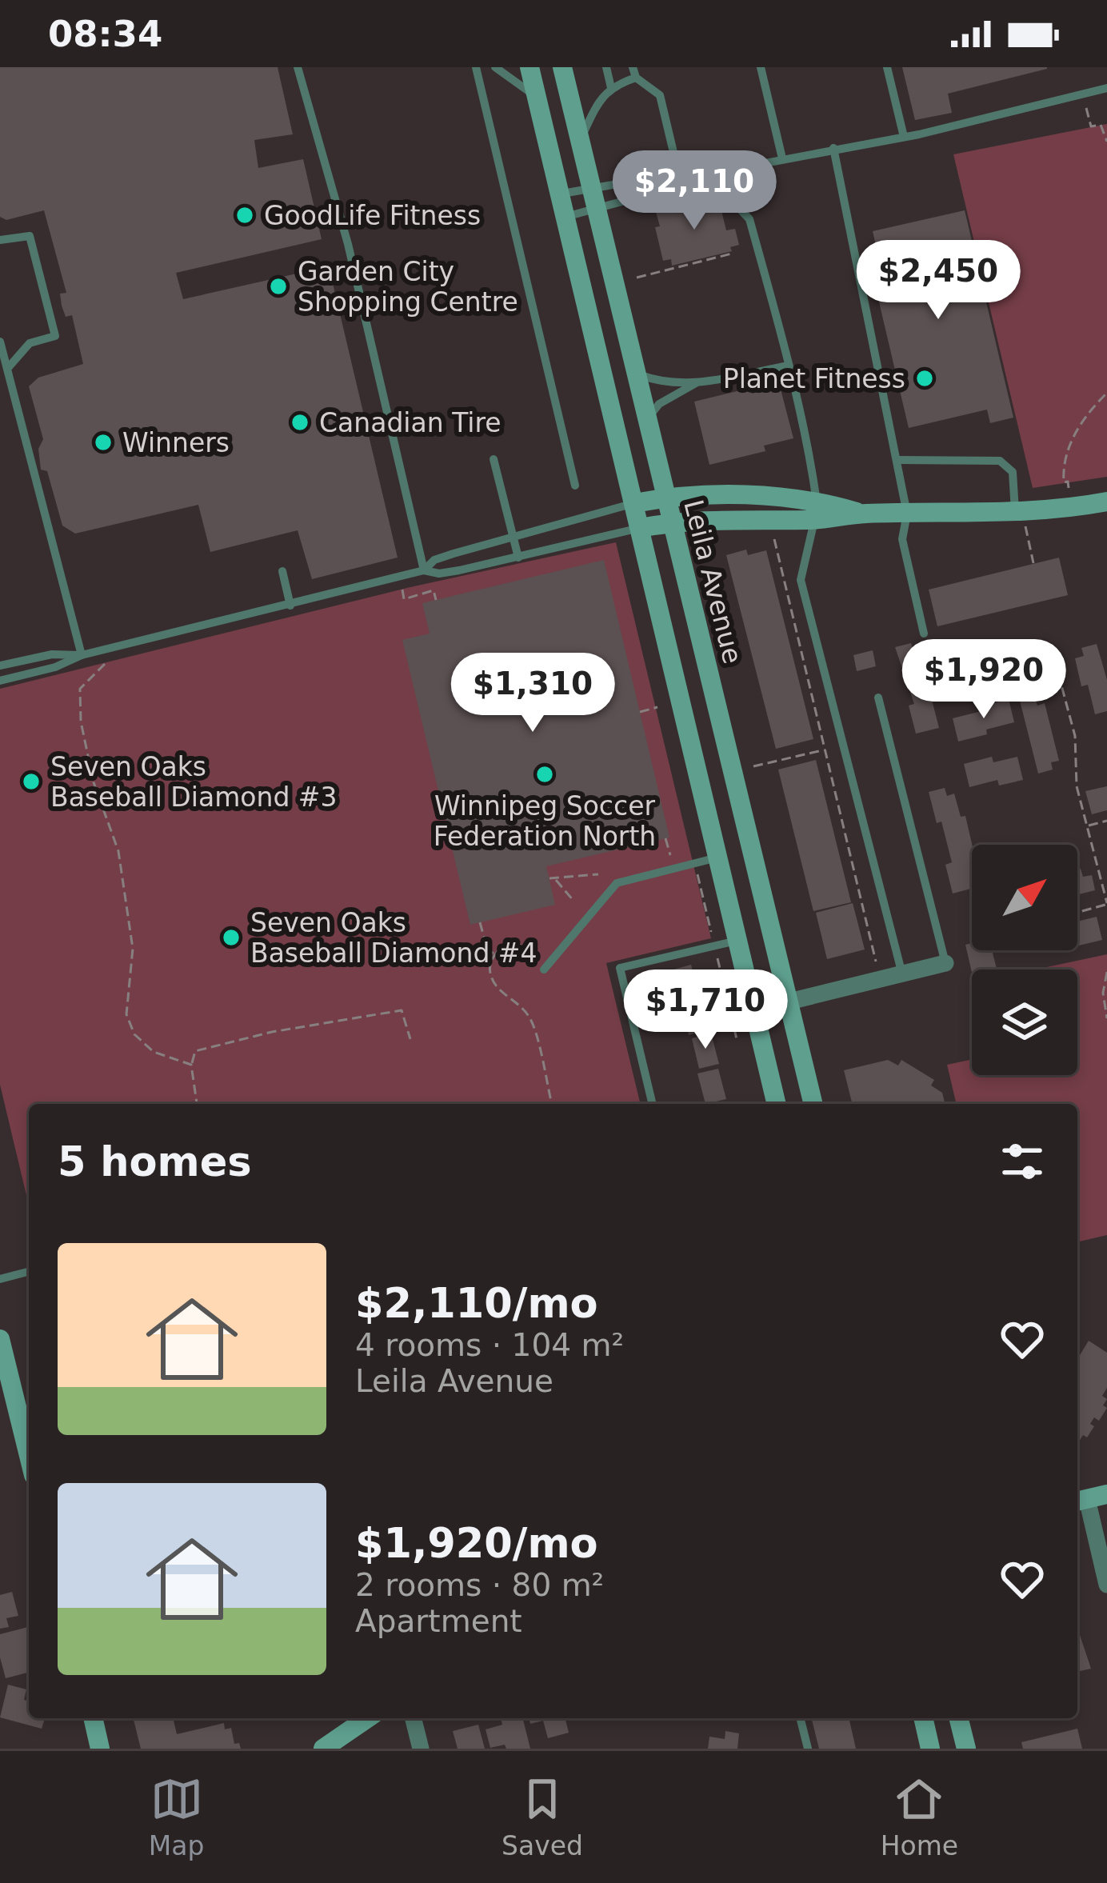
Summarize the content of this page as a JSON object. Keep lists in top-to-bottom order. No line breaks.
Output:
{"streets":{"main road":["Leila Avenue"]},"places":["GoodLife Fitness","Garden City Shopping Centre","Planet Fitness","Canadian Tire","Winners","Winnipeg Soccer Federation North","Seven Oaks Baseball Diamond #3","Seven Oaks Baseball Diamond #4"],"north":"top right","page":{"status":"08:34","price":["$2,110","$2,450","$1,920","$1,310","$1,710"],"heading":"5 homes","list":[{"name":"$2,110/mo","note":"4 rooms · 104 m² · Leila Avenue"},{"name":"$1,920/mo","note":"2 rooms · 80 m² · Apartment"}],"tabs":["Map","Saved","Home"]}}
